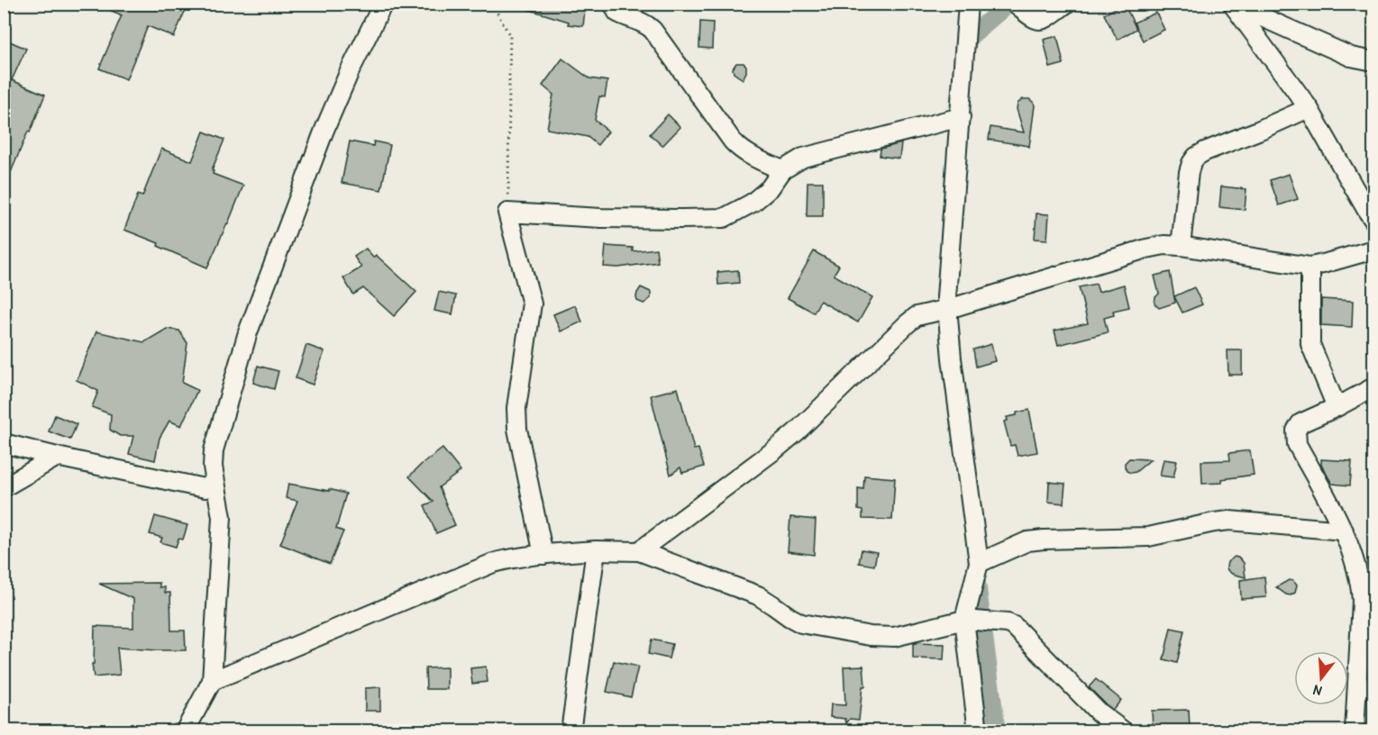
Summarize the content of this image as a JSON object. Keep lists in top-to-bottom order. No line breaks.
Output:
{"north":"bottom"}
